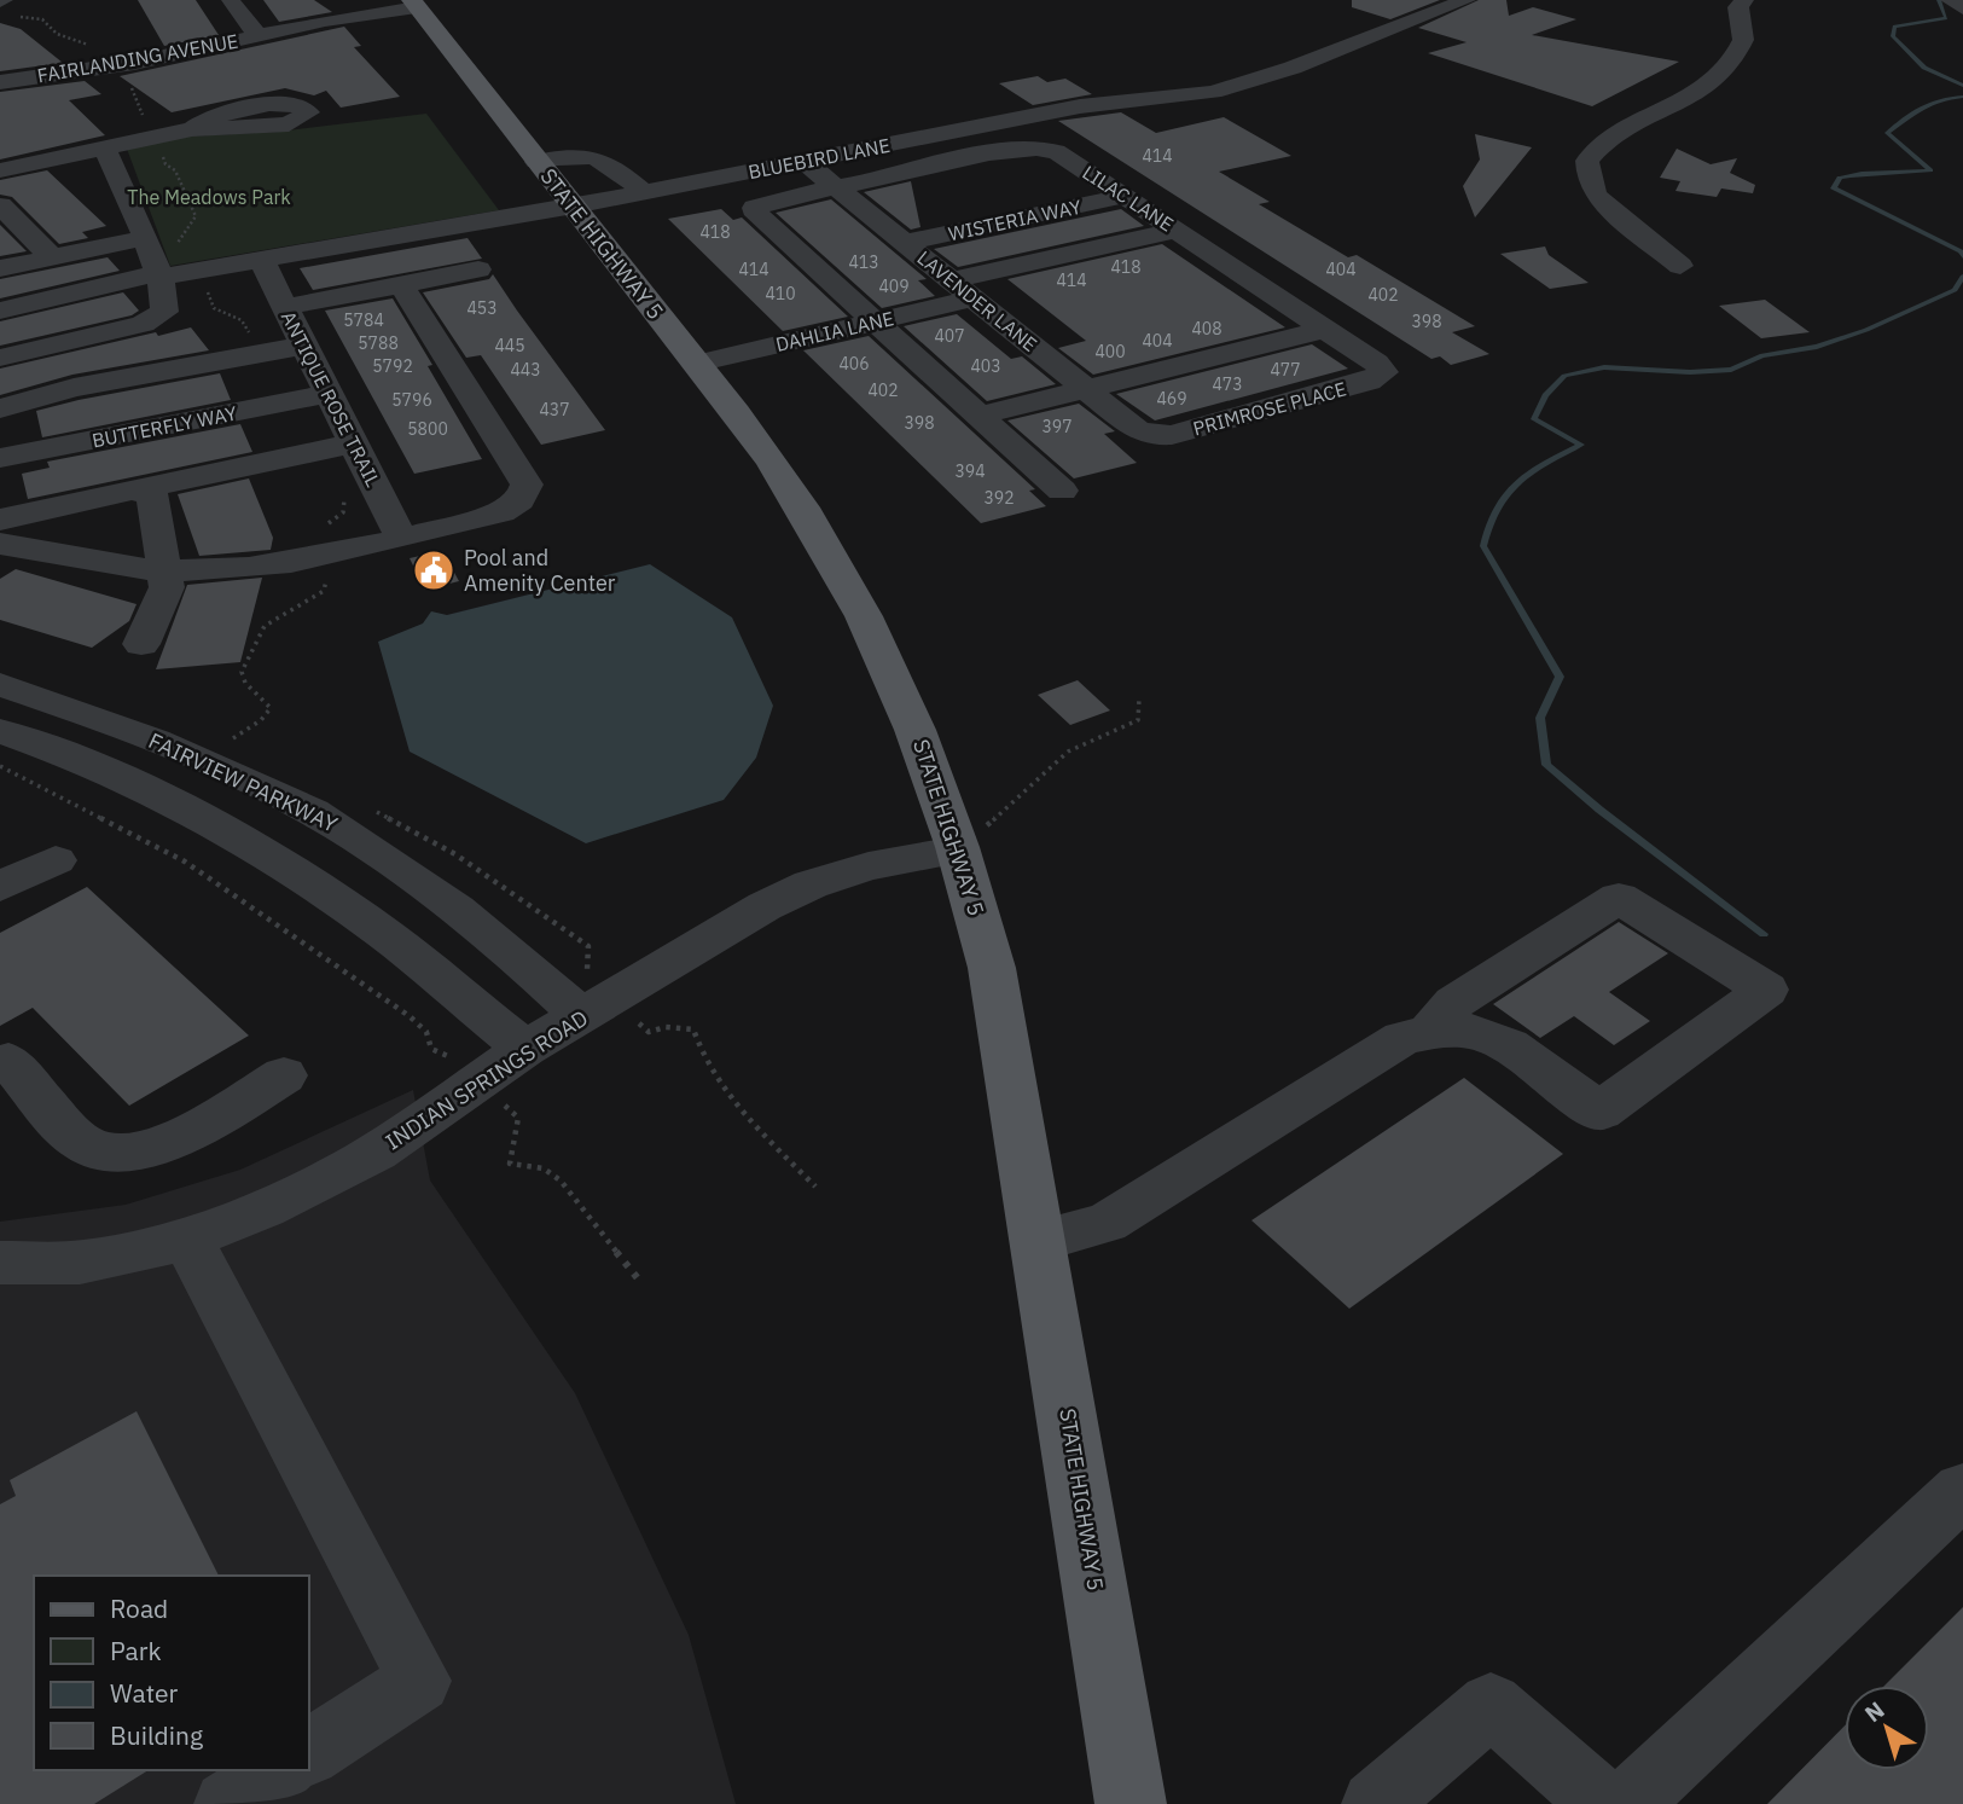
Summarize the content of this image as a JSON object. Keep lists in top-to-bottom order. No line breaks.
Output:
{"streets":{"main road":["STATE HIGHWAY 5"],"street":["FAIRLANDING AVENUE","BLUEBIRD LANE","LILAC LANE","WISTERIA WAY","LAVENDER LANE","DAHLIA LANE","ANTIQUE ROSE TRAIL","PRIMROSE PLACE","BUTTERFLY WAY","FAIRVIEW PARKWAY","INDIAN SPRINGS ROAD"]},"crossings":[["FAIRLANDING AVENUE","STATE HIGHWAY 5"],["BLUEBIRD LANE","STATE HIGHWAY 5"],["BLUEBIRD LANE","LAVENDER LANE"],["BLUEBIRD LANE","ANTIQUE ROSE TRAIL"],["LILAC LANE","WISTERIA WAY"],["LILAC LANE","LAVENDER LANE"],["LILAC LANE","DAHLIA LANE"],["LILAC LANE","PRIMROSE PLACE"],["WISTERIA WAY","LAVENDER LANE"],["STATE HIGHWAY 5","DAHLIA LANE"],["STATE HIGHWAY 5","INDIAN SPRINGS ROAD"],["LAVENDER LANE","DAHLIA LANE"],["LAVENDER LANE","PRIMROSE PLACE"],["ANTIQUE ROSE TRAIL","BUTTERFLY WAY"],["FAIRVIEW PARKWAY","INDIAN SPRINGS ROAD"]],"parks":["The Meadows Park"],"places":{"public building":["Pool and Amenity Center"]},"house_numbers":["414","418","413","418","414","404","414","409","410","402","453","5784","398","408","407","404","5788","445","400","406","5792","403","443","477","473","402","469","5796","437","398","397","5800","394","392"],"legend":["Road","Park","Water","Building"],"north":"top left"}
